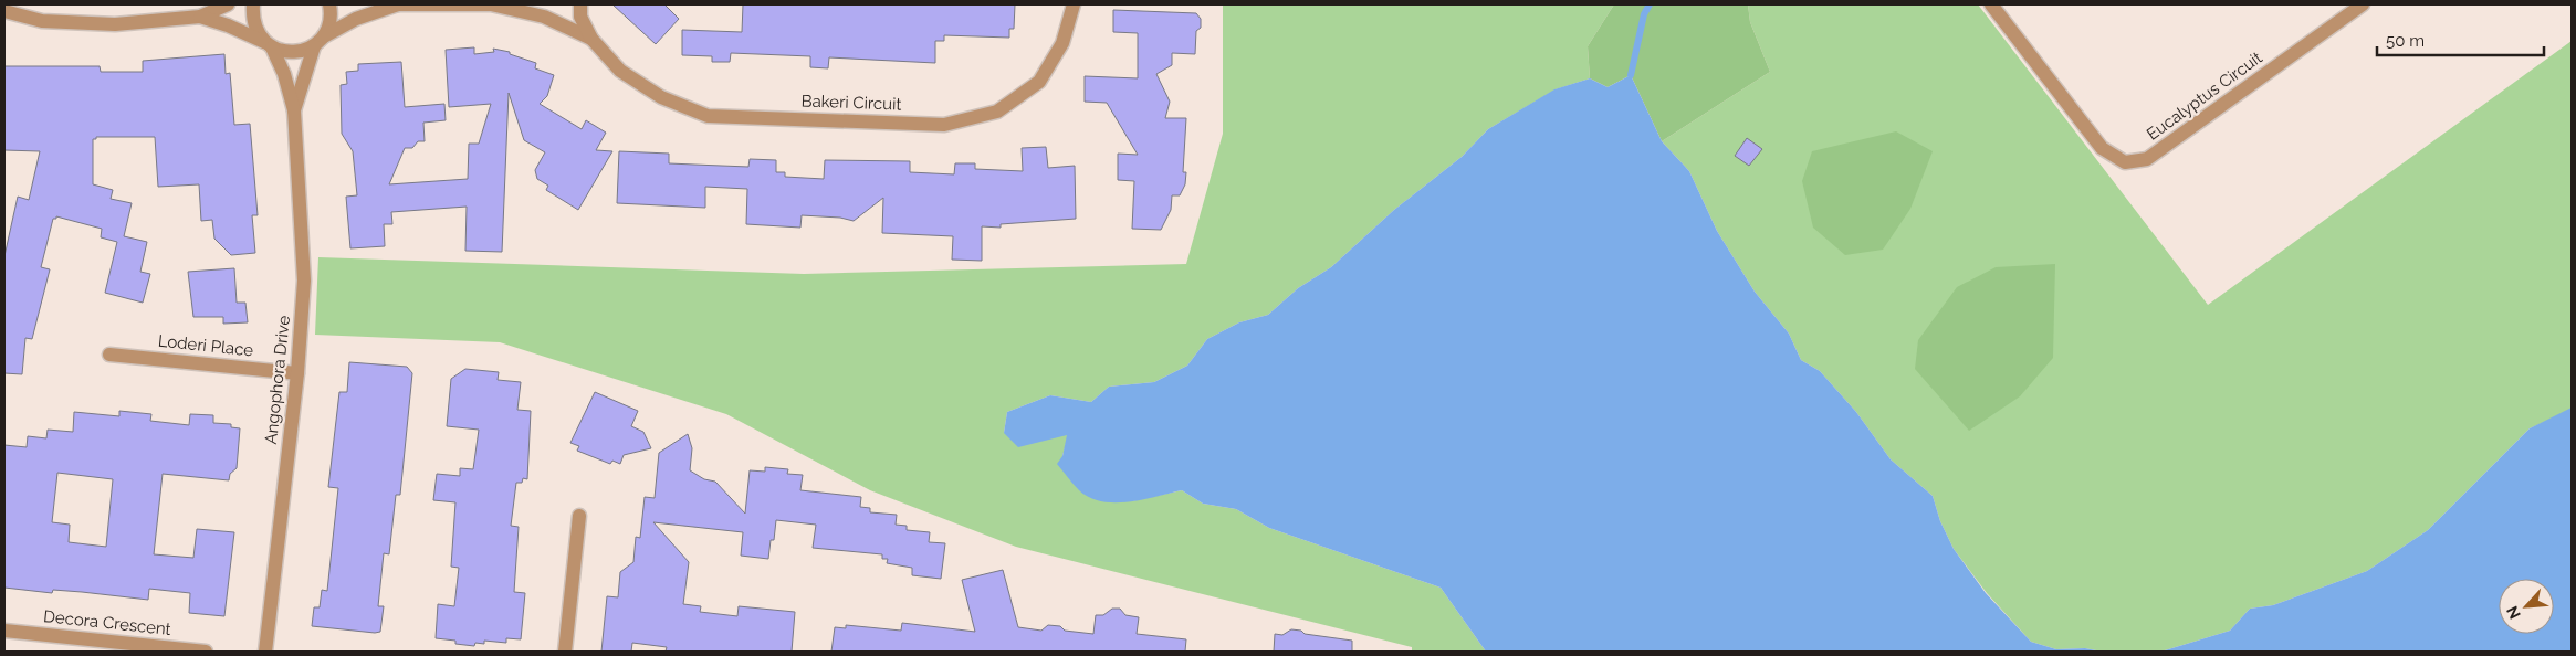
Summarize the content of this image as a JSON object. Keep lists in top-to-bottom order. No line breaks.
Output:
{"streets":{"street":["Eucalyptus Circuit","Bakeri Circuit","Loderi Place","Angophora Drive","Decora Crescent"]},"crossings":[["Bakeri Circuit","Angophora Drive"],["Loderi Place","Angophora Drive"]],"scale_bar":"50 m","north":"bottom left"}
